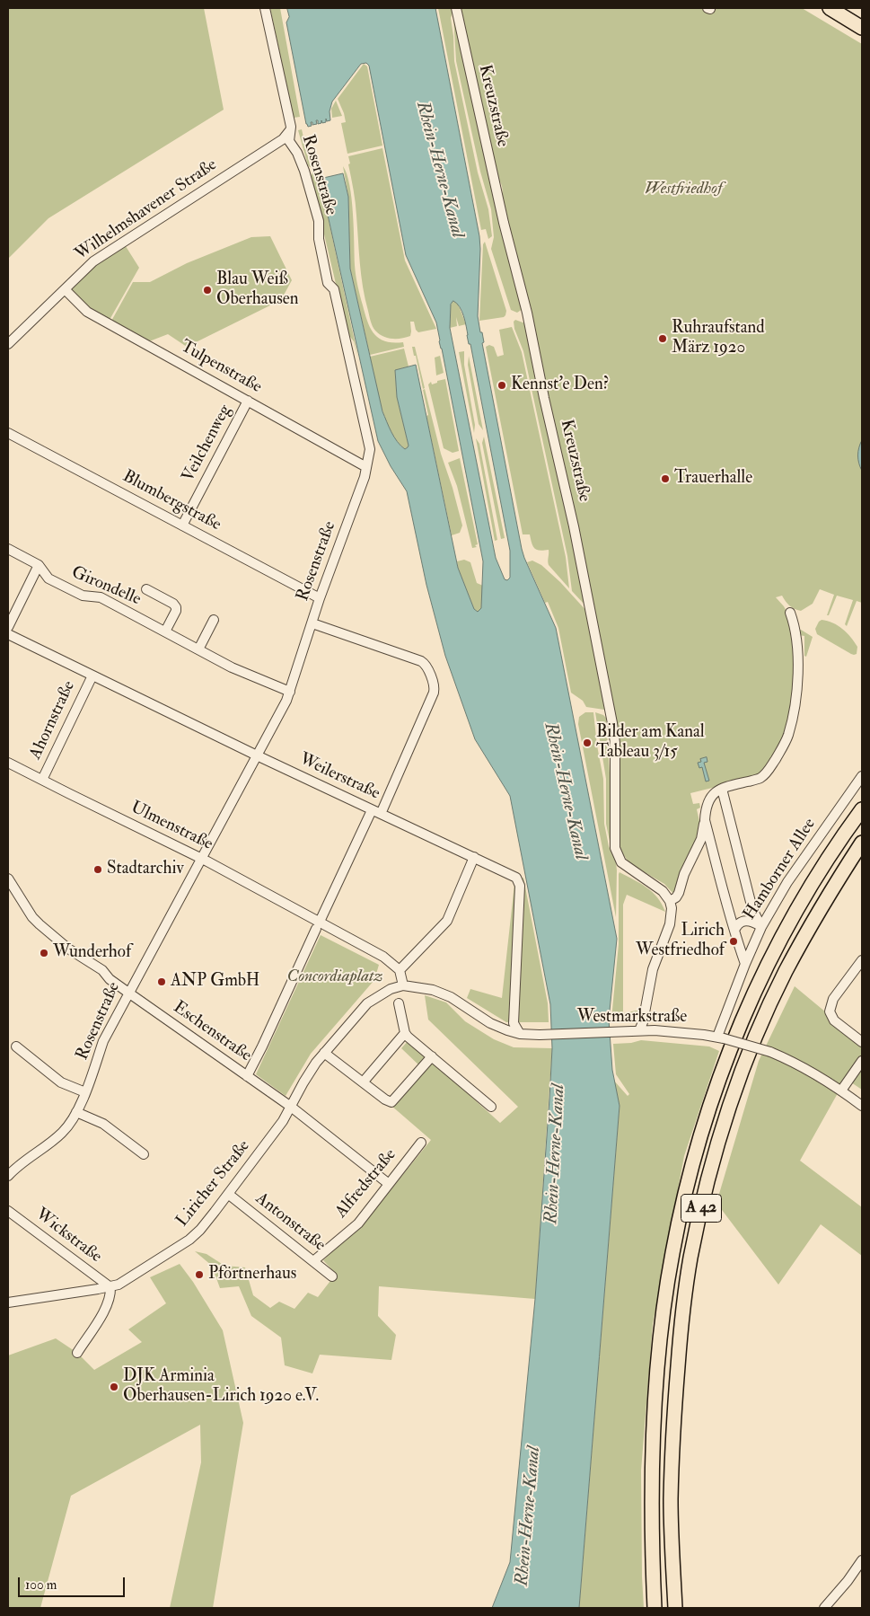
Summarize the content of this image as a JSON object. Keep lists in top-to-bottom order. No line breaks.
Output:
{"streets":{"highway":["A 42"],"street":["Kreuzstraße","Rosenstraße","Wilhelmshavener Straße","Tulpenstraße","Veilchenweg","Blumbergstraße","Girondelle","Ahornstraße","Weilerstraße","Ulmenstraße","Hamborner Allee","Westmarkstraße","Eschenstraße","Liricher Straße","Alfredstraße","Antonstraße","Wickstraße"]},"crossings":[["Rosenstraße","Wilhelmshavener Straße"],["Rosenstraße","Tulpenstraße"],["Rosenstraße","Blumbergstraße"],["Rosenstraße","Girondelle"],["Rosenstraße","Weilerstraße"],["Rosenstraße","Ulmenstraße"],["Rosenstraße","Eschenstraße"],["Wilhelmshavener Straße","Tulpenstraße"],["Tulpenstraße","Veilchenweg"],["Veilchenweg","Blumbergstraße"],["Ahornstraße","Weilerstraße"],["Ahornstraße","Ulmenstraße"],["Weilerstraße","Westmarkstraße"],["Hamborner Allee","Westmarkstraße"],["Eschenstraße","Liricher Straße"],["Eschenstraße","Alfredstraße"],["Liricher Straße","Antonstraße"],["Liricher Straße","Wickstraße"],["Alfredstraße","Antonstraße"]],"water":["Rhein-Herne-Kanal"],"parks":["Westfriedhof","Concordiaplatz"],"places":["Blau Weiß Oberhausen","Ruhraufstand März 1920","Kennst'e Den?","Trauerhalle","Bilder am Kanal Tableau 3/15","Stadtarchiv","Lirich Westfriedhof","Wunderhof","ANP GmbH","Pförtnerhaus","DJK Arminia Oberhausen-Lirich 1920 e.V."],"scale_bar":"100 m"}
